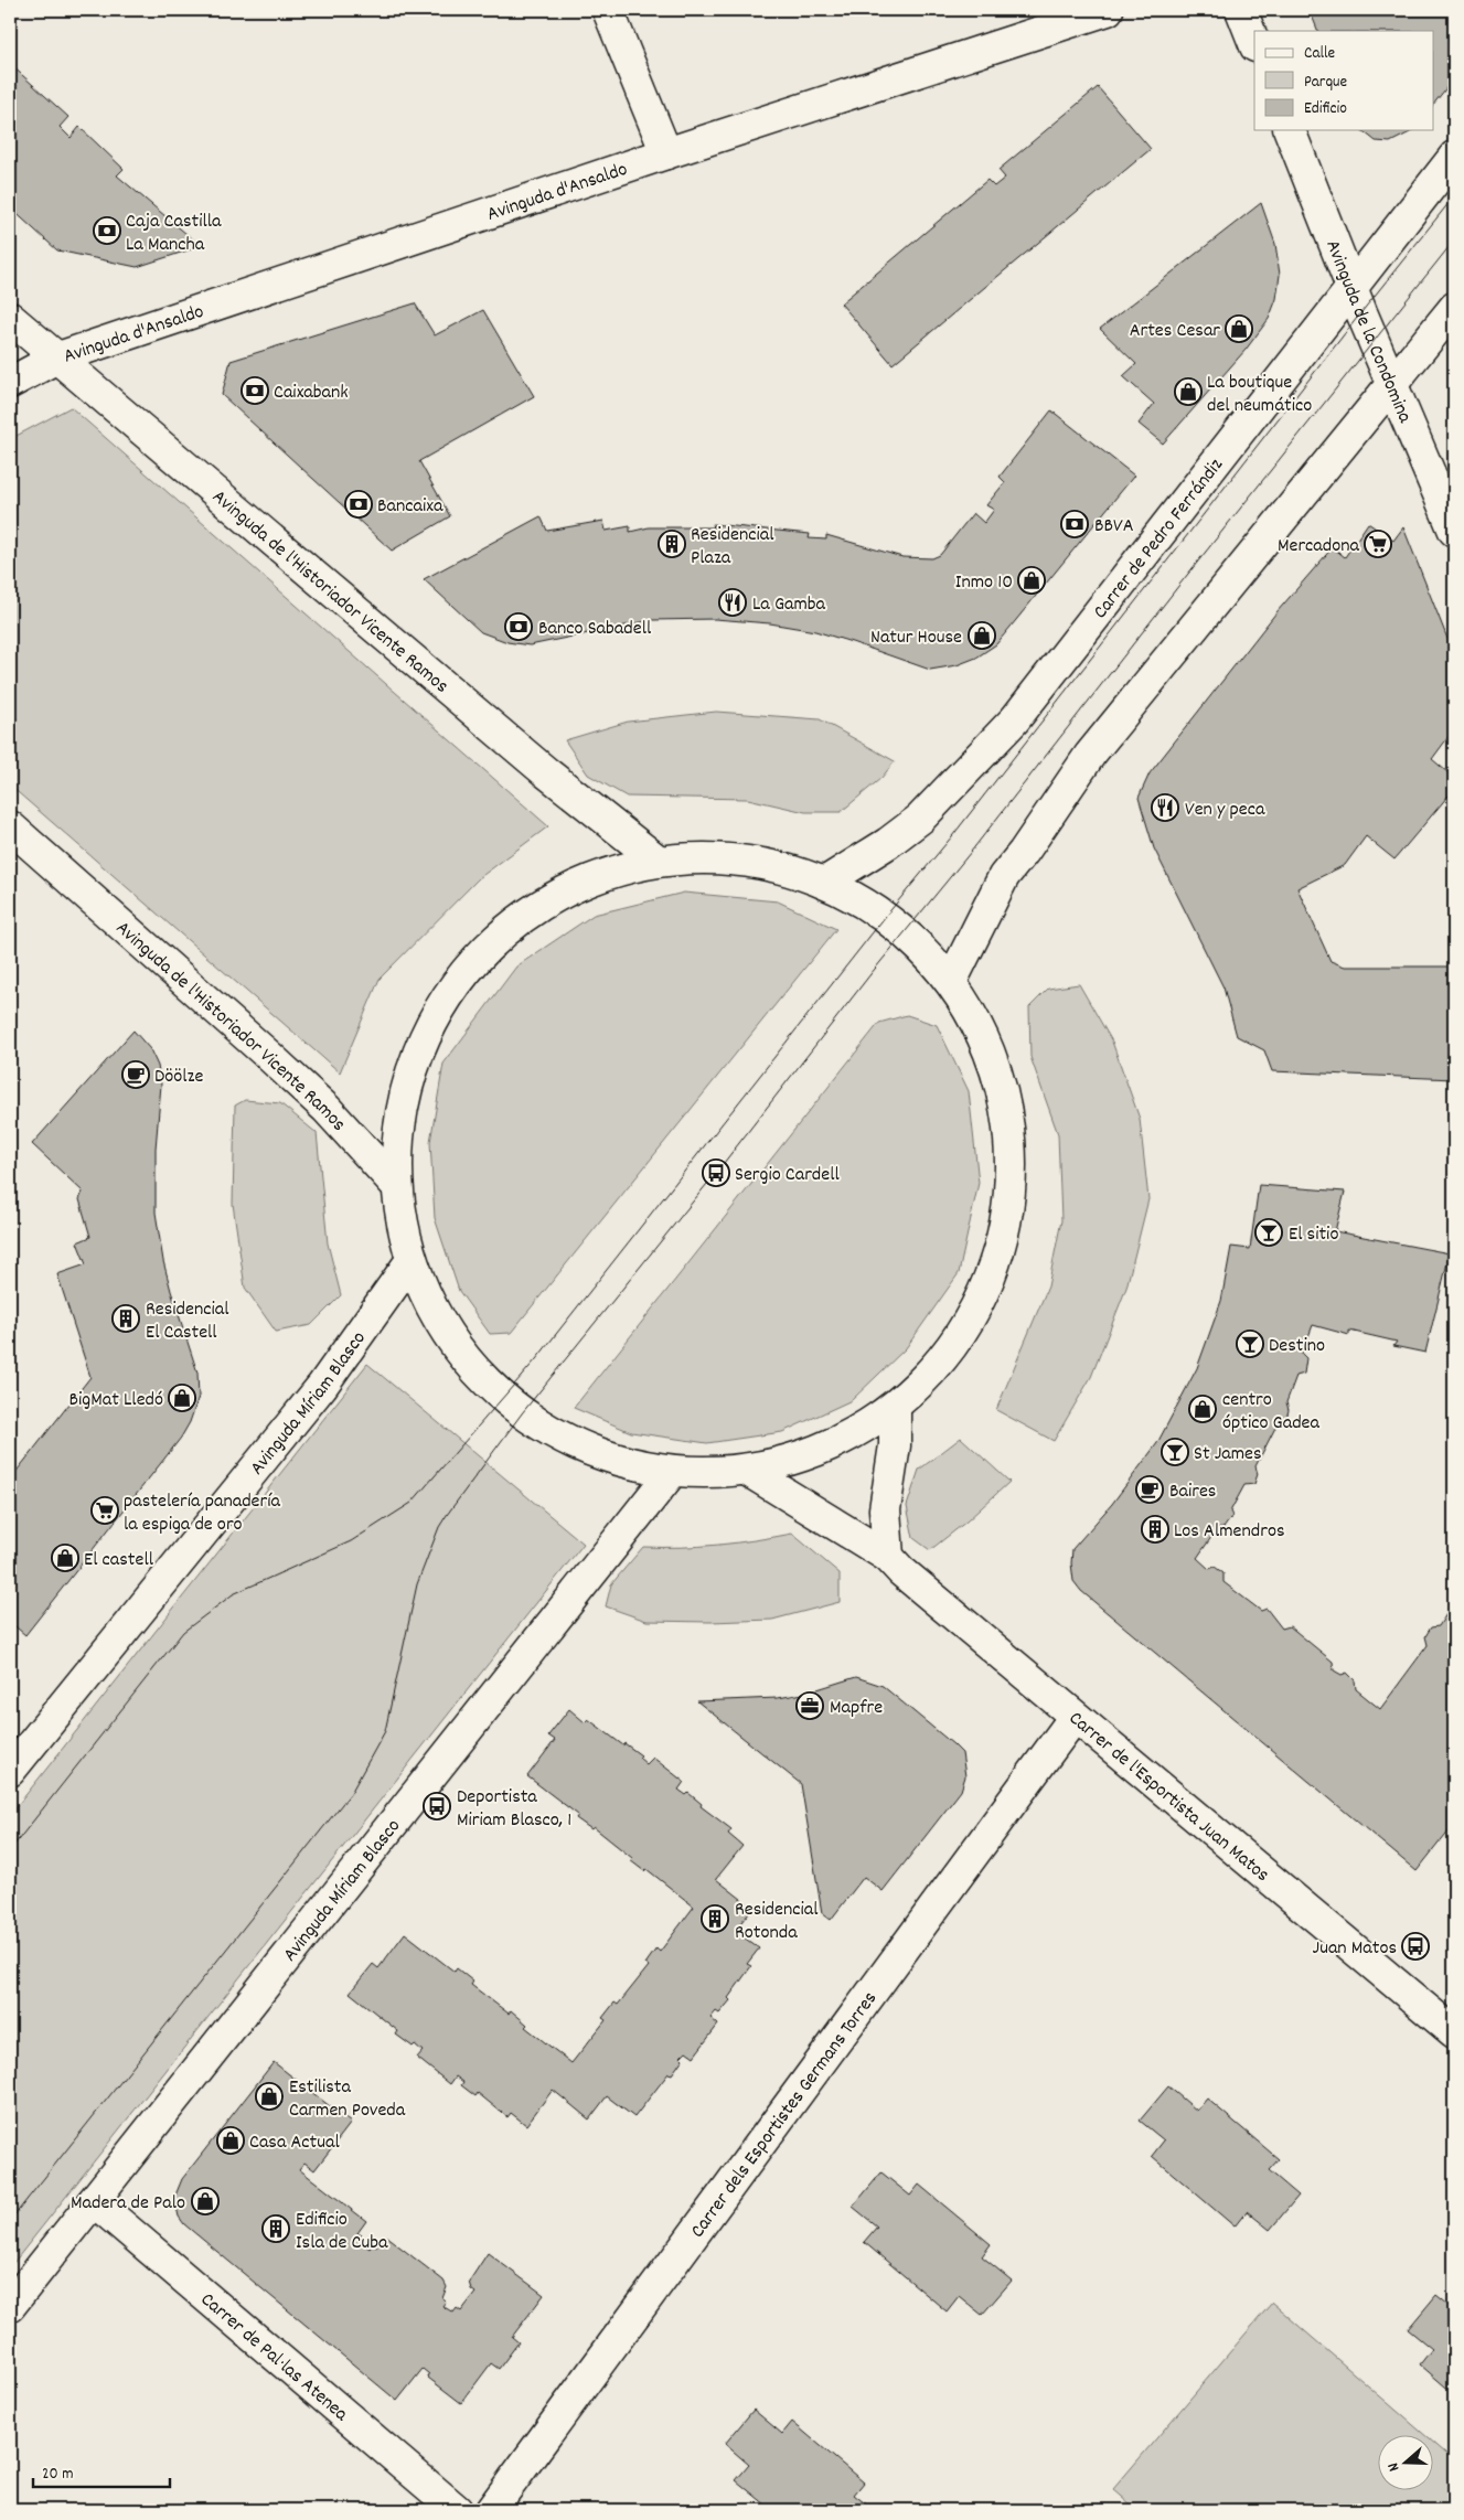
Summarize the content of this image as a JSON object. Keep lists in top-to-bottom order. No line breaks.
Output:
{"streets":{"street":["Avinguda d'Ansaldo","Avinguda de la Condomina","Carrer de Pedro Ferrándiz","Avinguda de l'Historiador Vicente Ramos","Avinguda Míriam Blasco","Carrer de l'Esportista Juan Matos","Carrer dels Esportistes Germans Torres","Carrer de Pal·las Atenea"]},"crossings":[["Avinguda d'Ansaldo","Avinguda de l'Historiador Vicente Ramos"],["Avinguda de la Condomina","Carrer de Pedro Ferrándiz"],["Avinguda Míriam Blasco","Carrer de Pal·las Atenea"],["Carrer de l'Esportista Juan Matos","Carrer dels Esportistes Germans Torres"]],"places":{"bank":["Caja Castilla La Mancha","Caixabank","Bancaixa","BBVA","Banco Sabadell"],"shop":["Artes Cesar","La boutique del neumático","Inmo 10","Natur House","BigMat Lledó","centro óptico Gadea","El castell","Estilista Carmen Poveda","Casa Actual","Madera de Palo"],"building":["Residencial Plaza","Residencial El Castell","Los Almendros","Residencial Rotonda","Edificio Isla de Cuba"],"supermarket":["Mercadona","pastelería panadería la espiga de oro"],"restaurant":["La Gamba","Ven y peca"],"cafe":["Döölze","Baires"],"bus stop":["Sergio Cardell","Deportista Miriam Blasco, 1","Juan Matos"],"bar":["El sitio","Destino","St James"],"office":["Mapfre"]},"legend":["Calle","Parque","Edificio"],"scale_bar":"20 m","north":"left"}
